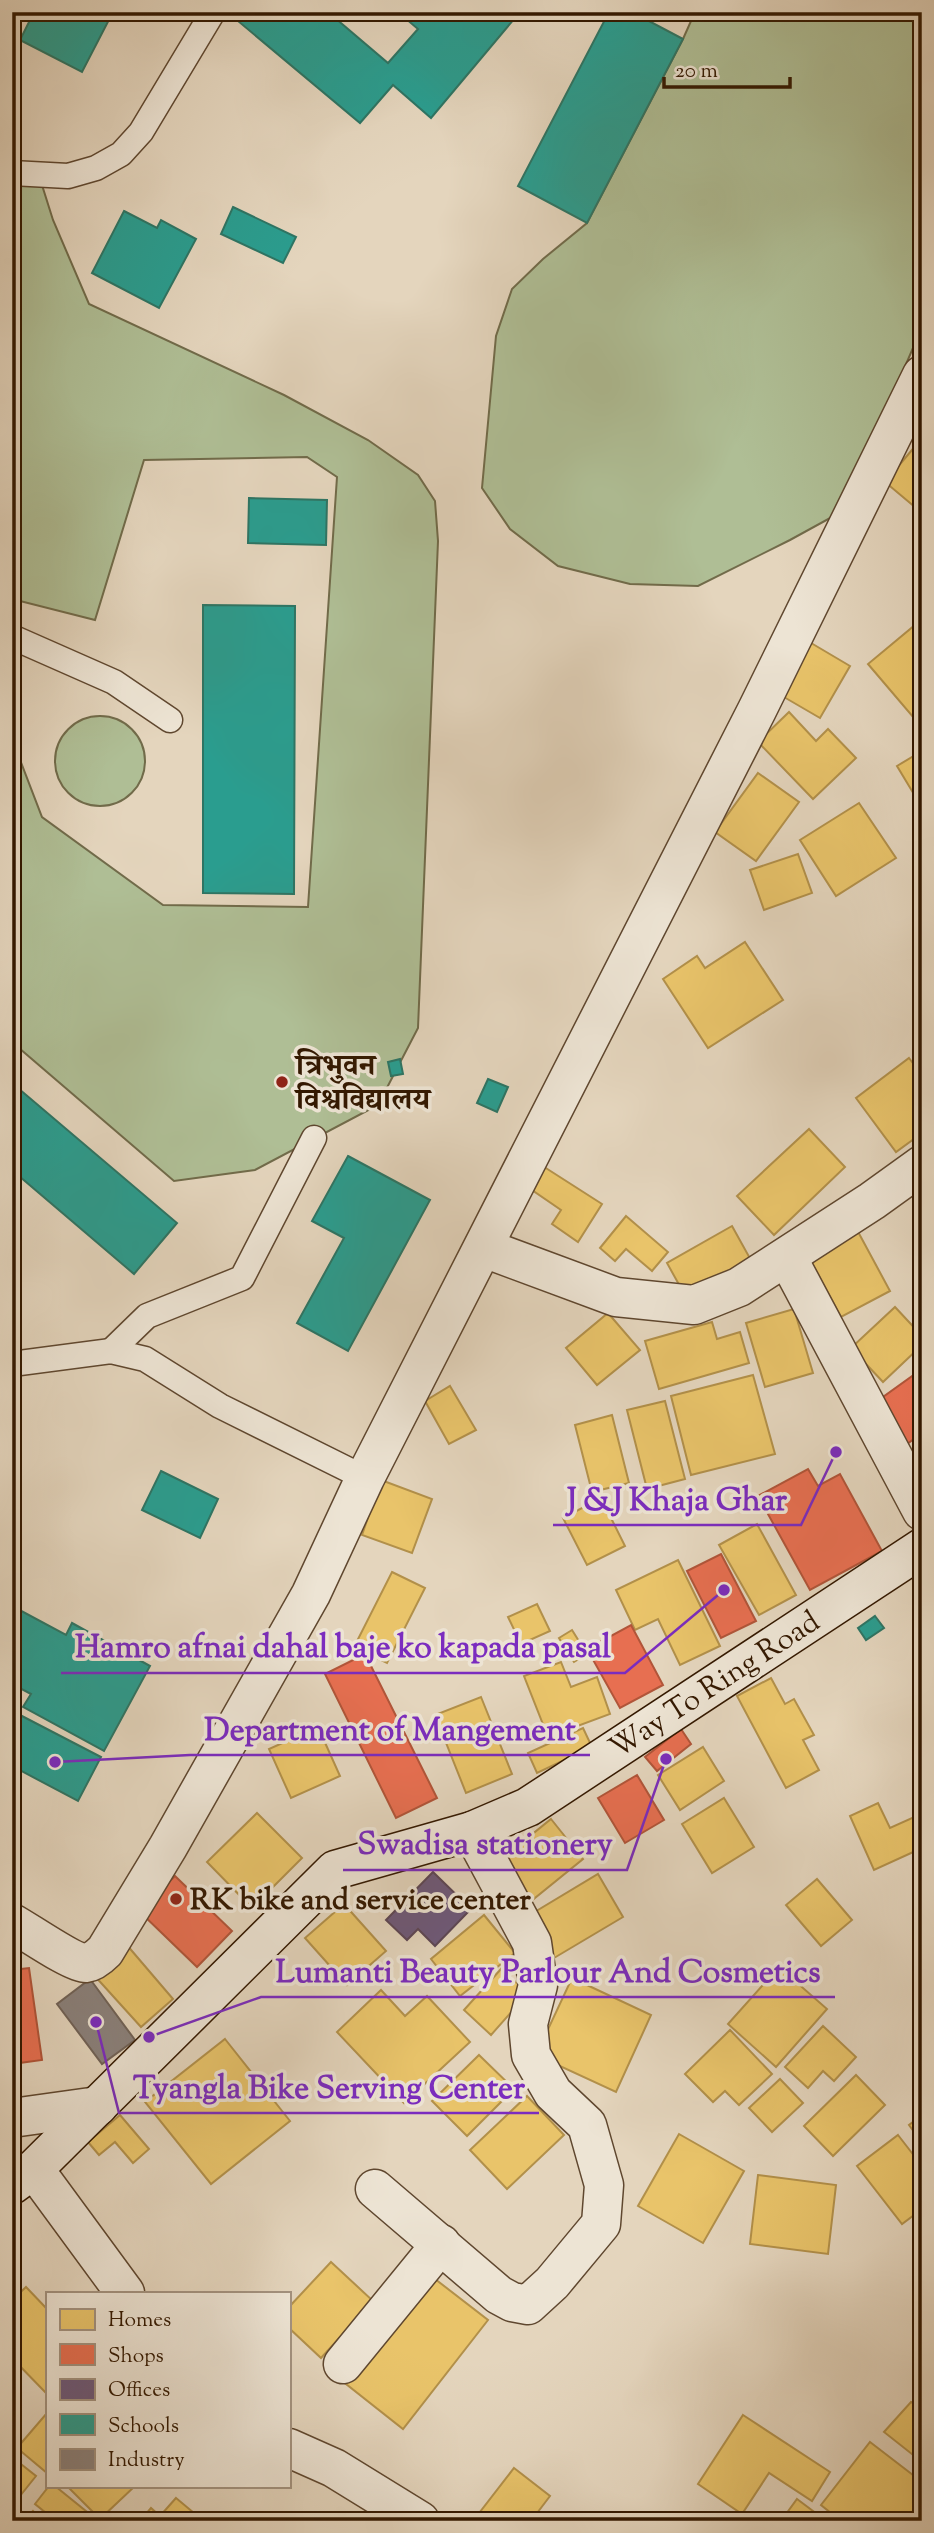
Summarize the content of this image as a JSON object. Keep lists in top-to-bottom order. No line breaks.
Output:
{"streets":{"street":["Way To Ring Road"]},"places":["त्रिभुवन विश्वविद्यालय","J &J Khaja Ghar","Hamro afnai dahal baje ko kapada pasal","Swadisa stationery","Department of Mangement","RK bike and service center","Tyangla Bike Serving Center","Lumanti Beauty Parlour And Cosmetics"],"legend":["Homes","Shops","Offices","Schools","Industry"],"scale_bar":"20 m"}
